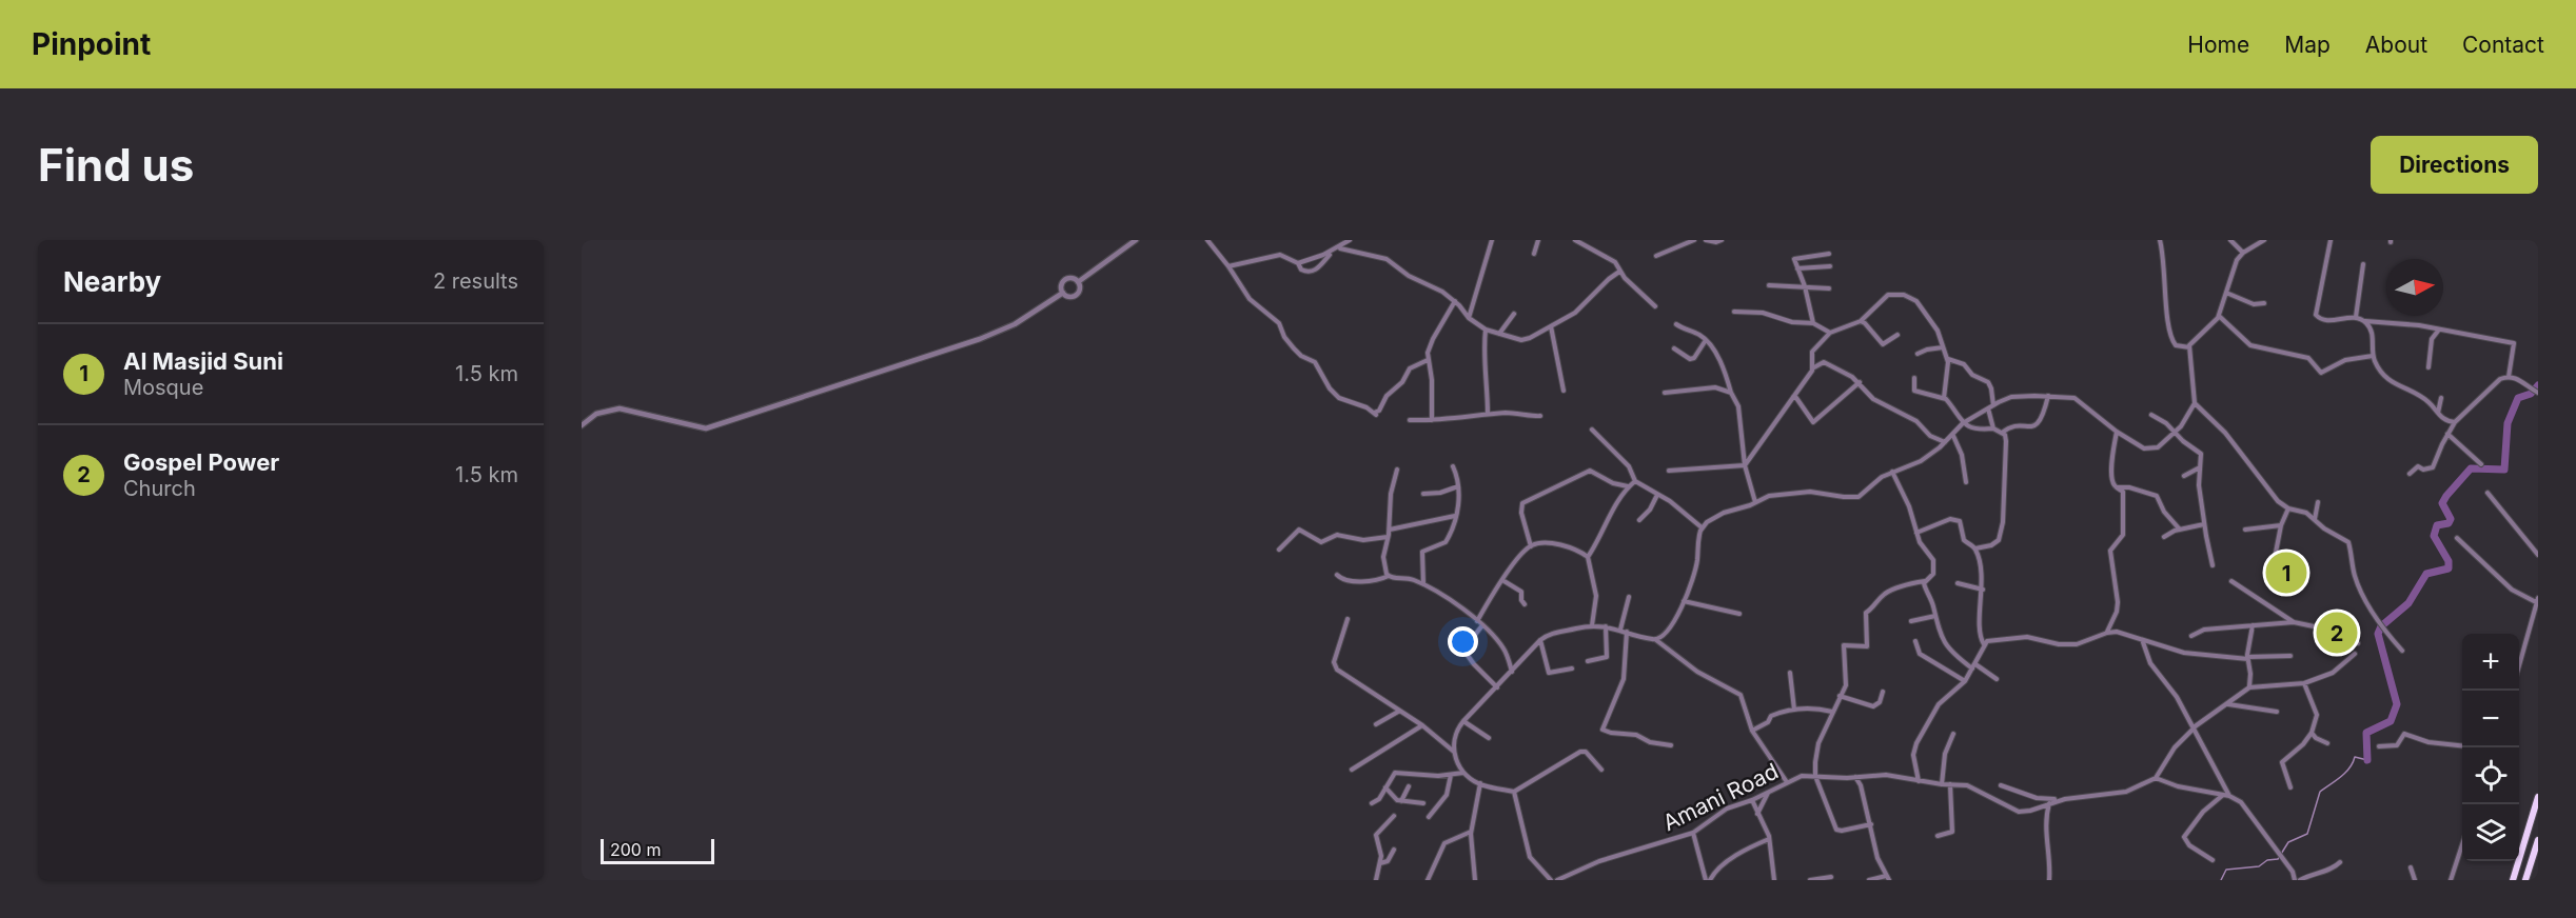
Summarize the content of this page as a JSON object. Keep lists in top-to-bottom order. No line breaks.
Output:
{"streets":{"street":["Amani Road"]},"scale_bar":"200 m","north":"right","page":{"header":"Pinpoint","nav":["Home","Map","About","Contact"],"buttons":"Directions","title":"Find us","heading":["Nearby","2 results"],"list":[{"mark":"1","name":"Al Masjid Suni","note":"Mosque","value":"1.5 km"},{"mark":"2","name":"Gospel Power","note":"Church","value":"1.5 km"}],"pins":["1","2"],"map_buttons":["+","−"],"scale":"200 m"}}
